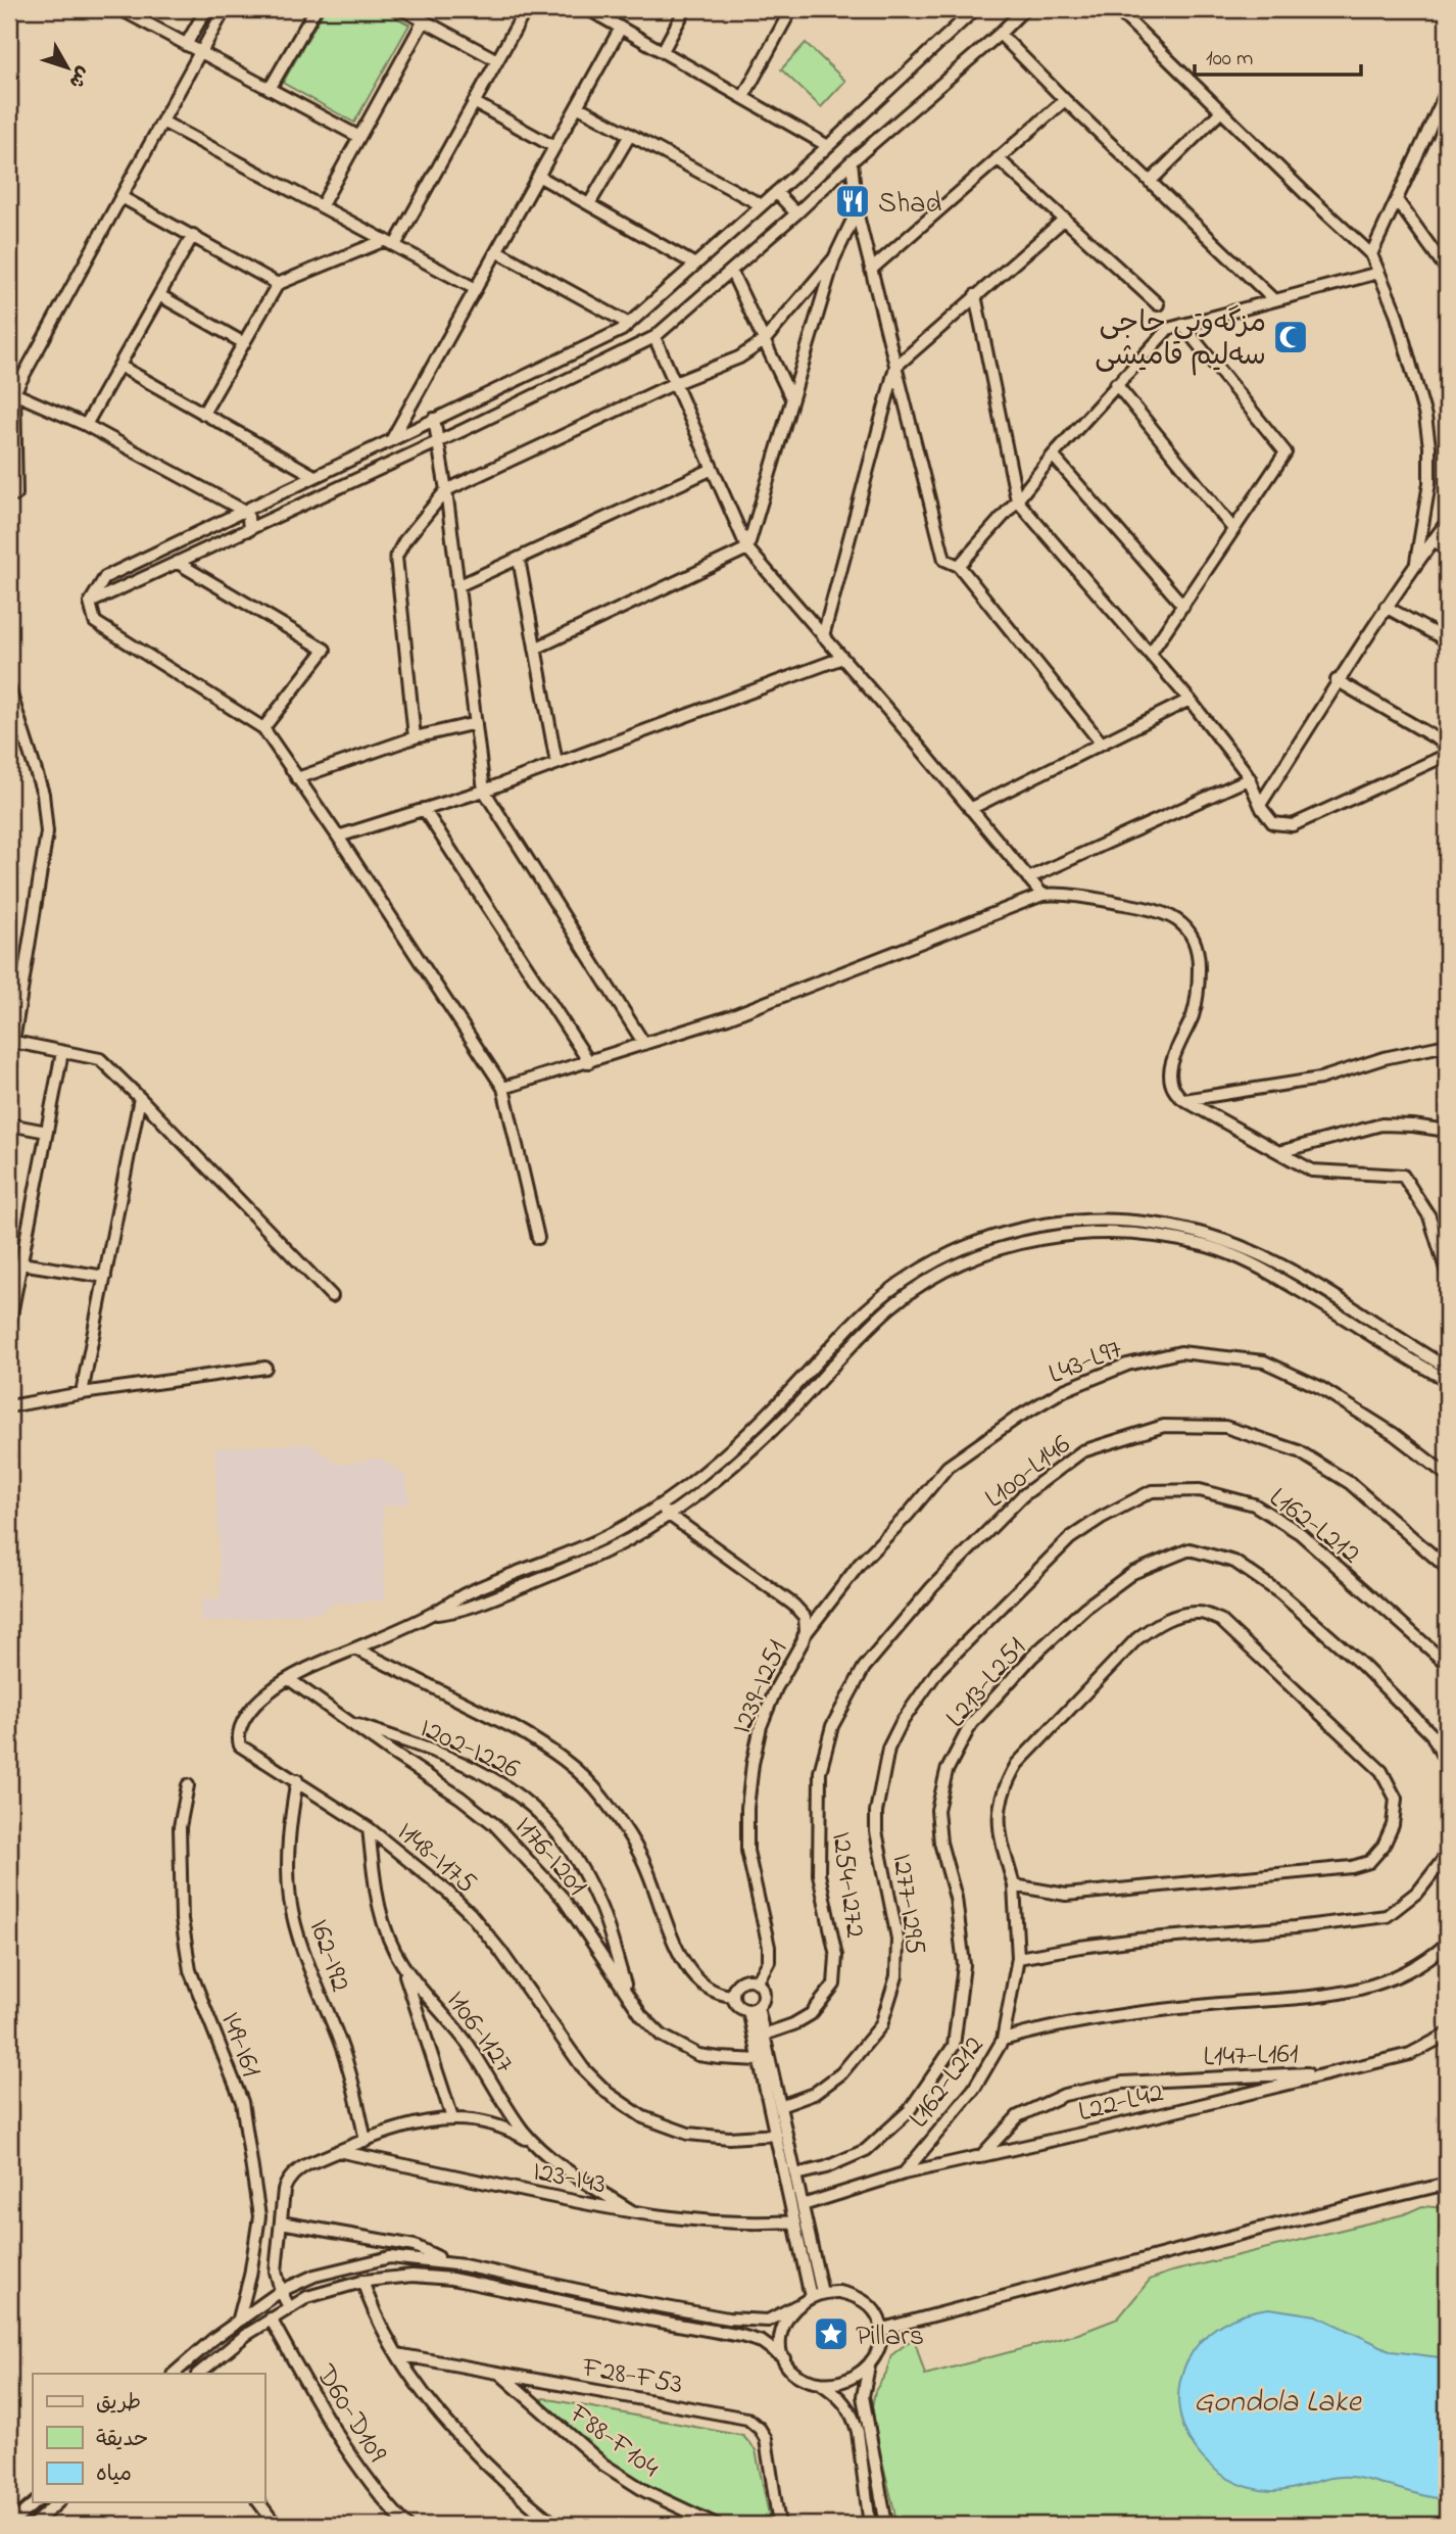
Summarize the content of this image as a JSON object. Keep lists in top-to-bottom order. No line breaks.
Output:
{"streets":{"street":["L43-L97","L100-L146","L162-L212","L213-L251","I239-I251","I202-I226","I176-I201","I148-I175","I254-I272","I277-I295","I62-I92","I106-I127","I49-I61","L147-L161","L22-L42","I23-I43","F28-F53","D60-D109","F88-F104"]},"crossings":[["L43-L97","I239-I251"],["L100-L146","I254-I272"],["L162-L212","I277-I295"],["L162-L212","L22-L42"],["I202-I226","I176-I201"],["I176-I201","I148-I175"],["I148-I175","I62-I92"],["I148-I175","I106-I127"],["I106-I127","I23-I43"],["L147-L161","L22-L42"],["F28-F53","F88-F104"]],"water":["Gondola Lake"],"places":{"restaurant":["Shad"],"mosque":["مزگەوتی حاجی سەلیم قامیشی"],"place":["Pillars"]},"legend":["طريق","حديقة","مياه"],"scale_bar":"100 m","north":"bottom right"}
